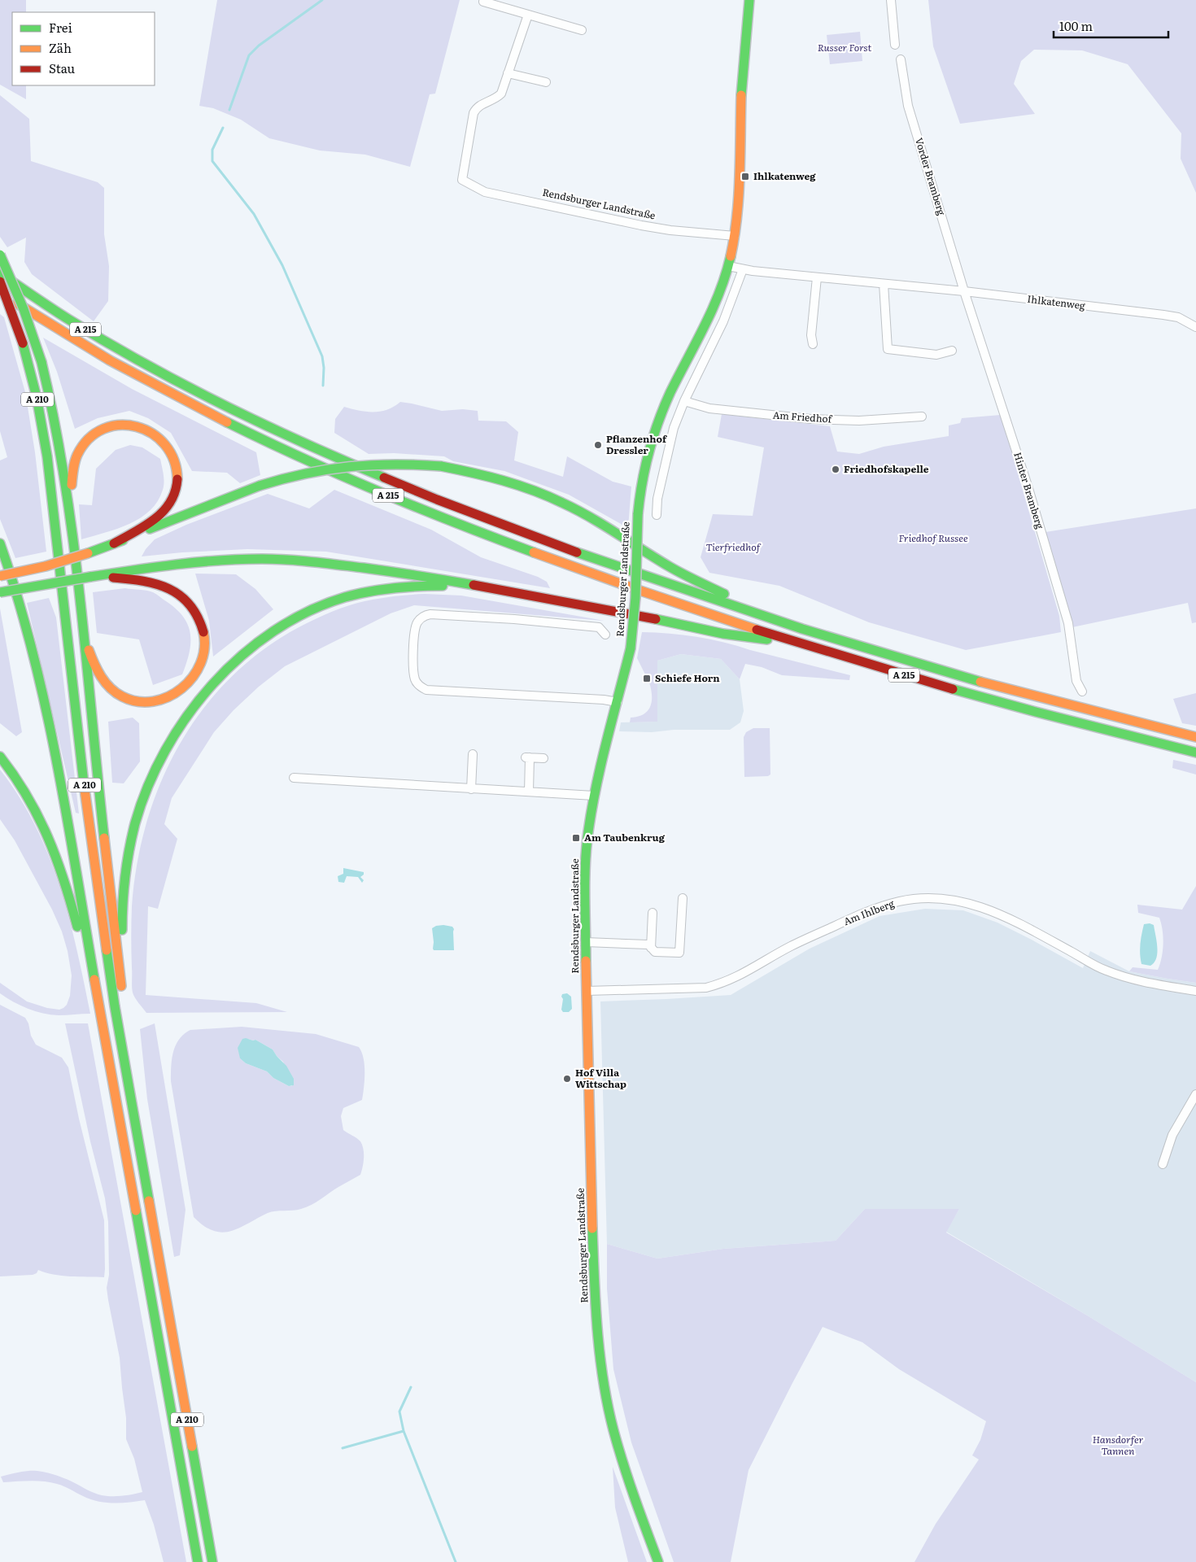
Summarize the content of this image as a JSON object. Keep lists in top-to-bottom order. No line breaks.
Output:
{"streets":{"main road":["Rendsburger Landstraße","A 215","A 210"],"street":["Vorder Bramberg","Ihlkatenweg","Am Friedhof","Hinter Bramberg","Am Ihlberg"]},"crossings":[["Vorder Bramberg","Ihlkatenweg"],["Vorder Bramberg","Hinter Bramberg"],["Rendsburger Landstraße","Ihlkatenweg"],["Rendsburger Landstraße","Am Ihlberg"],["Ihlkatenweg","Hinter Bramberg"]],"parks":["Russer Forst","Friedhof Russee","Tierfriedhof","Hansdorfer Tannen"],"places":{"transit":["Ihlkatenweg","Schiefe Horn","Am Taubenkrug"],"other":["Pflanzenhof Dressler","Friedhofskapelle","Hof Villa Wittschap"]},"legend":["Frei","Zäh","Stau"],"scale_bar":"100 m"}
